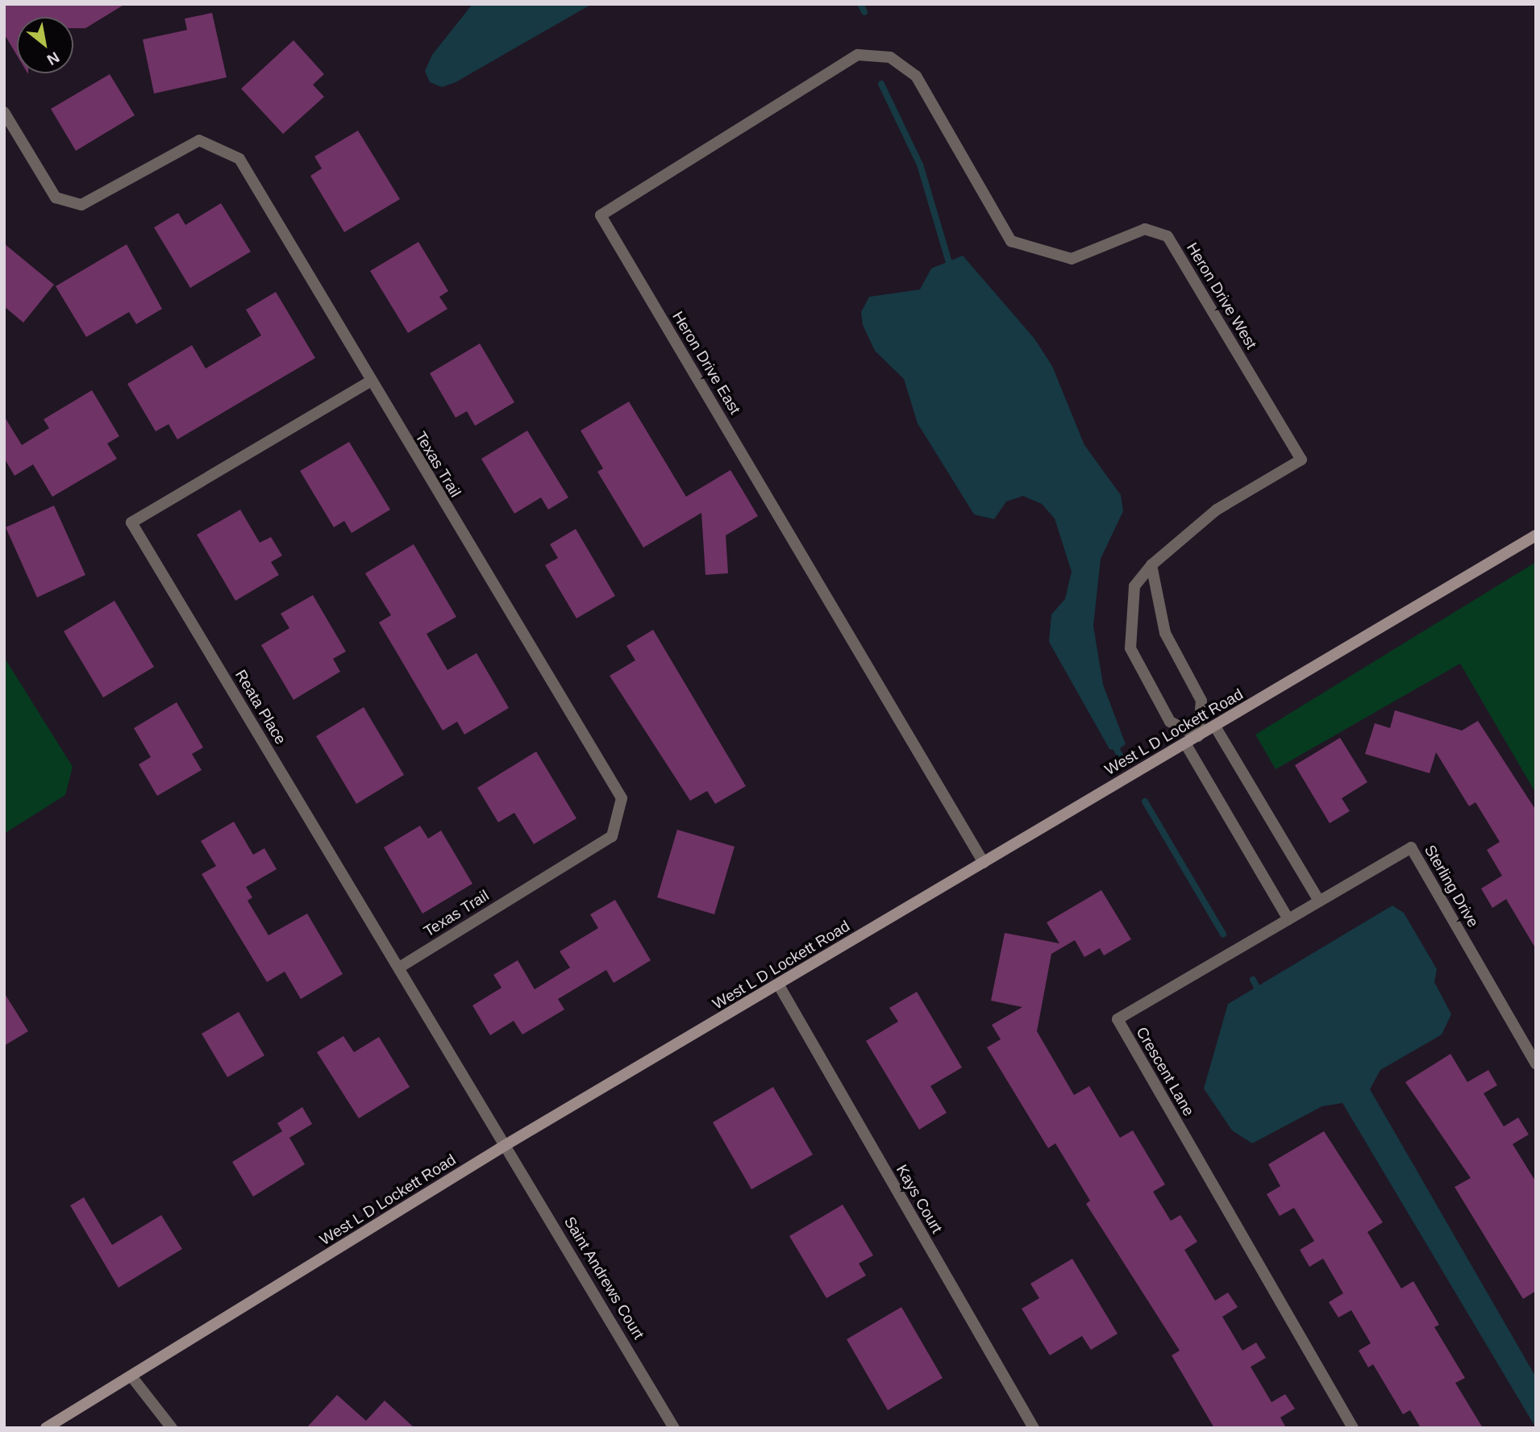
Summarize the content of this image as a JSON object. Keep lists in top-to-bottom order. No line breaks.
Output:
{"streets":{"main road":["West L D Lockett Road"],"street":["Heron Drive West","Heron Drive East","Texas Trail","Reata Place","Sterling Drive","Crescent Lane","Kays Court","Saint Andrews Court"]},"crossings":[["Heron Drive West","Heron Drive East"],["Heron Drive West","West L D Lockett Road"],["Heron Drive East","West L D Lockett Road"],["Texas Trail","Reata Place"],["Reata Place","West L D Lockett Road"],["Reata Place","Saint Andrews Court"],["West L D Lockett Road","Kays Court"],["West L D Lockett Road","Saint Andrews Court"],["Sterling Drive","Crescent Lane"]],"north":"bottom right"}
